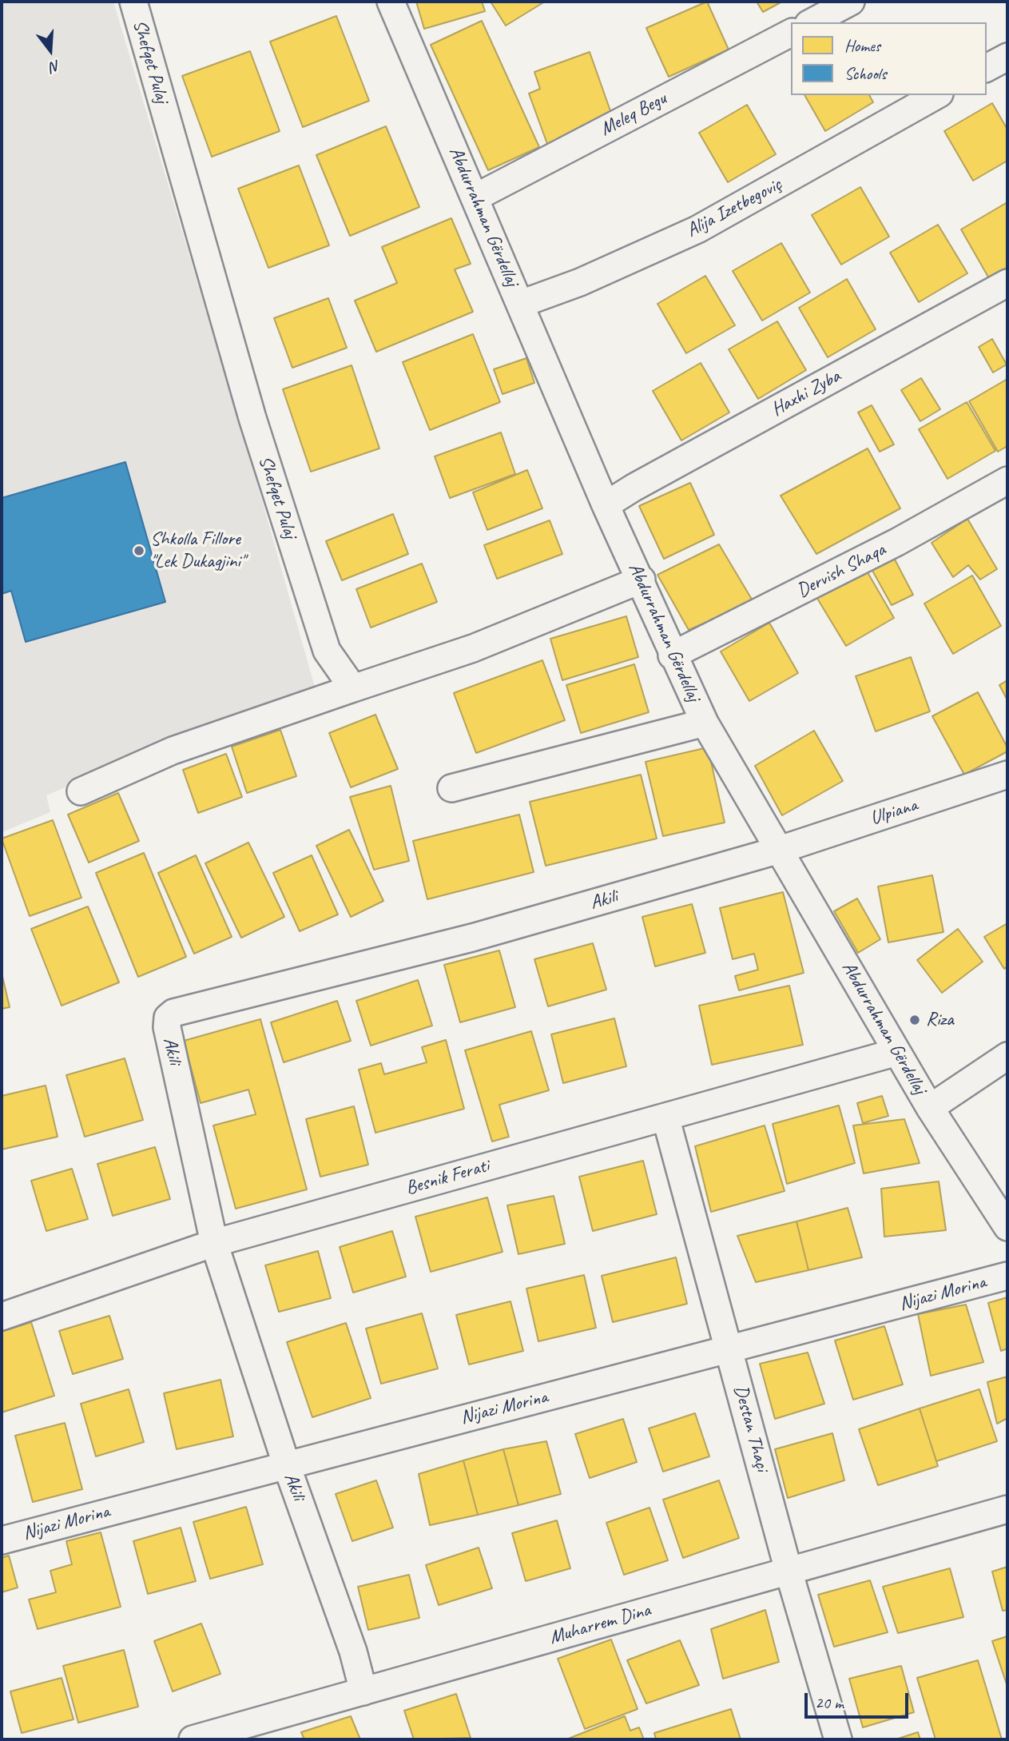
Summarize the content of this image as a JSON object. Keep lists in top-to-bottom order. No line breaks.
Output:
{"streets":{"street":["Shefqet Pulaj","Meleq Begu","Alija Izetbegoviç","Abdurrahman Gërdellaj","Haxhi Zyba","Dervish Shaqa","Ulpiana","Akili","Besnik Ferati","Nijazi Morina","Destan Thaçi","Muharrem Dina"]},"crossings":[["Meleq Begu","Abdurrahman Gërdellaj"],["Alija Izetbegoviç","Abdurrahman Gërdellaj"],["Abdurrahman Gërdellaj","Haxhi Zyba"],["Abdurrahman Gërdellaj","Dervish Shaqa"],["Abdurrahman Gërdellaj","Ulpiana"],["Abdurrahman Gërdellaj","Akili"],["Abdurrahman Gërdellaj","Besnik Ferati"],["Ulpiana","Akili"],["Akili","Besnik Ferati"],["Akili","Nijazi Morina"],["Akili","Muharrem Dina"],["Besnik Ferati","Destan Thaçi"],["Nijazi Morina","Destan Thaçi"],["Destan Thaçi","Muharrem Dina"]],"places":["Shkolla Fillore \"Lek Dukagjini\"","Riza"],"legend":["Homes","Schools"],"scale_bar":"20 m","north":"bottom"}
